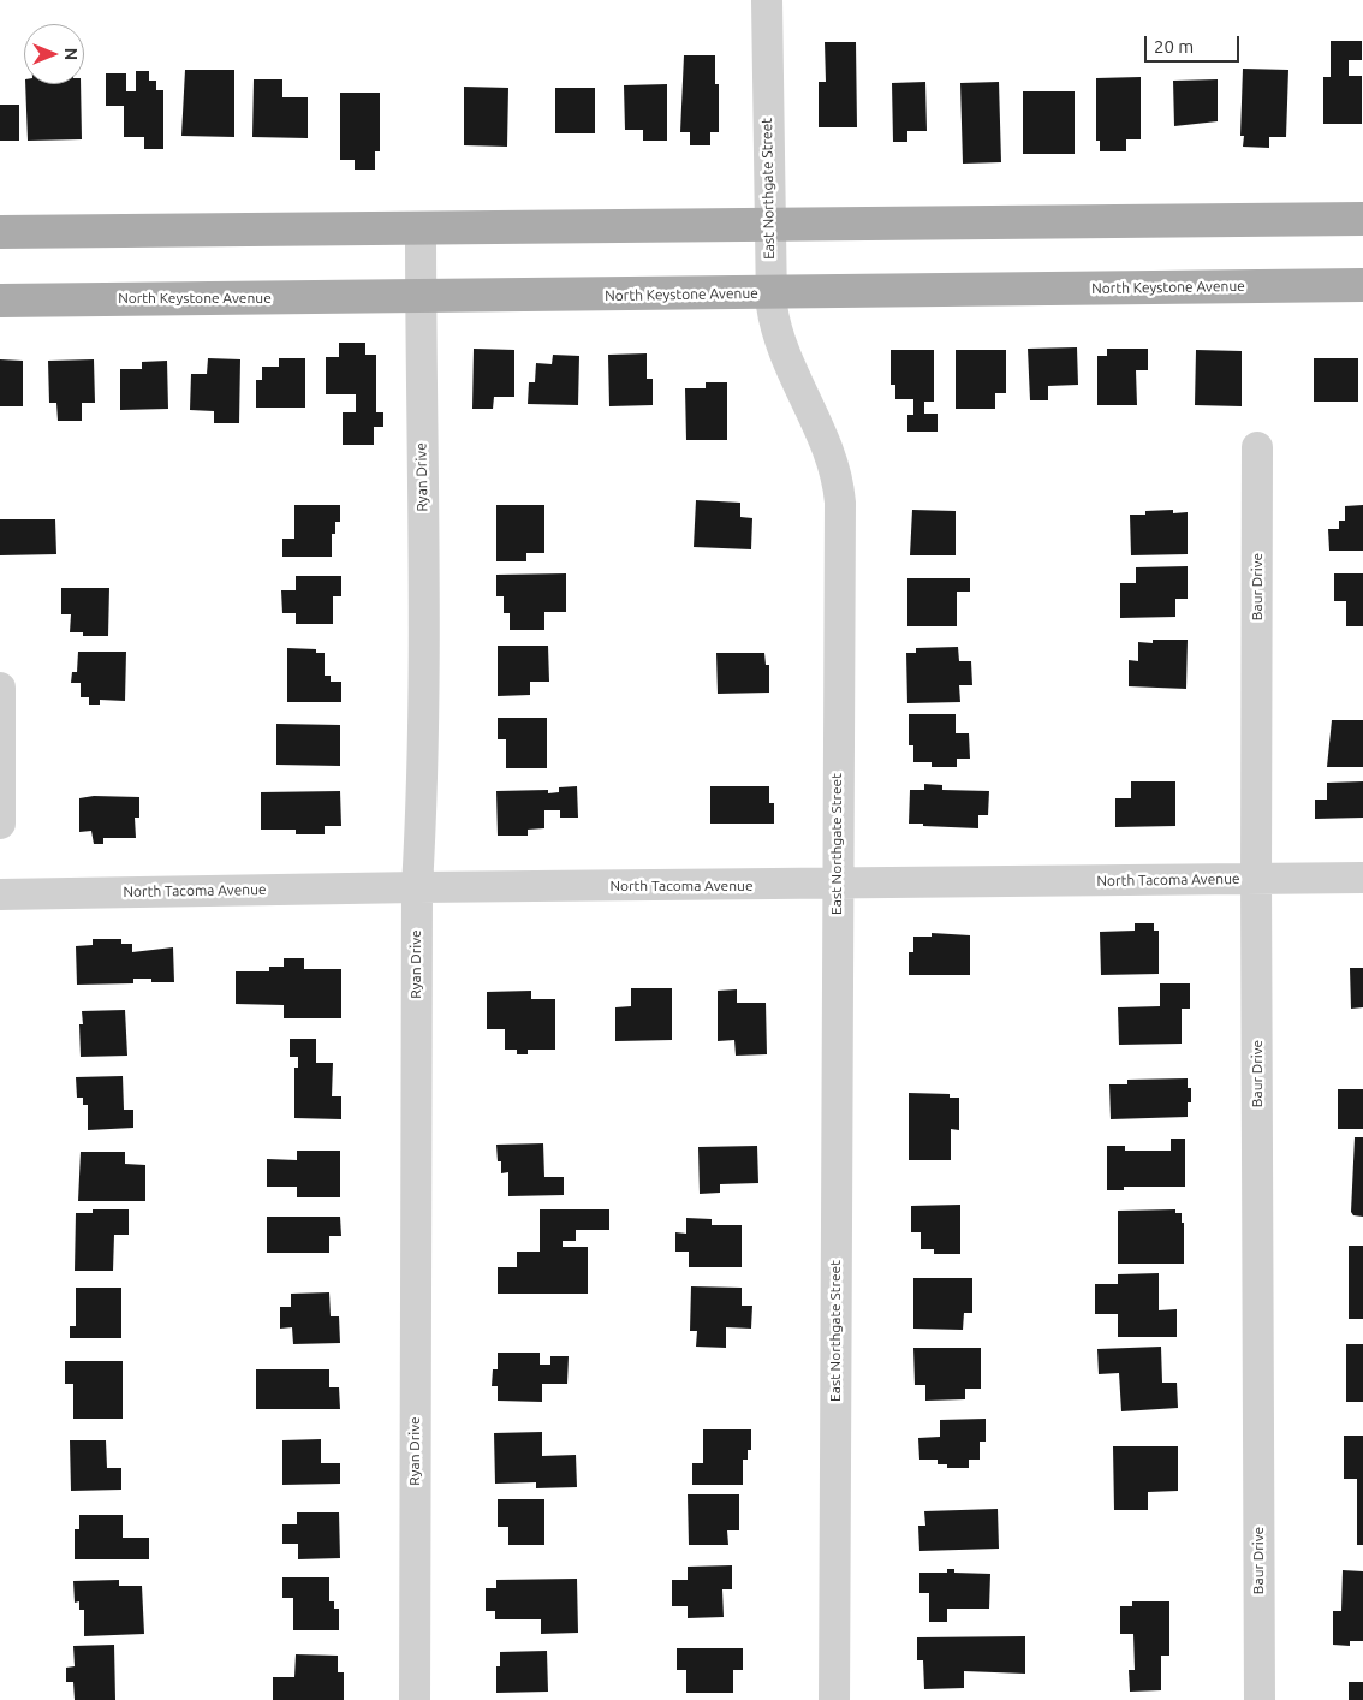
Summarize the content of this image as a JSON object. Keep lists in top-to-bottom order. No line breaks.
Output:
{"streets":{"main road":["North Keystone Avenue"],"street":["East Northgate Street","Ryan Drive","Baur Drive","North Tacoma Avenue"]},"crossings":[["East Northgate Street","North Keystone Avenue"],["East Northgate Street","North Tacoma Avenue"],["North Keystone Avenue","Ryan Drive"],["Ryan Drive","North Tacoma Avenue"],["Baur Drive","North Tacoma Avenue"]],"scale_bar":"20 m","north":"right"}
